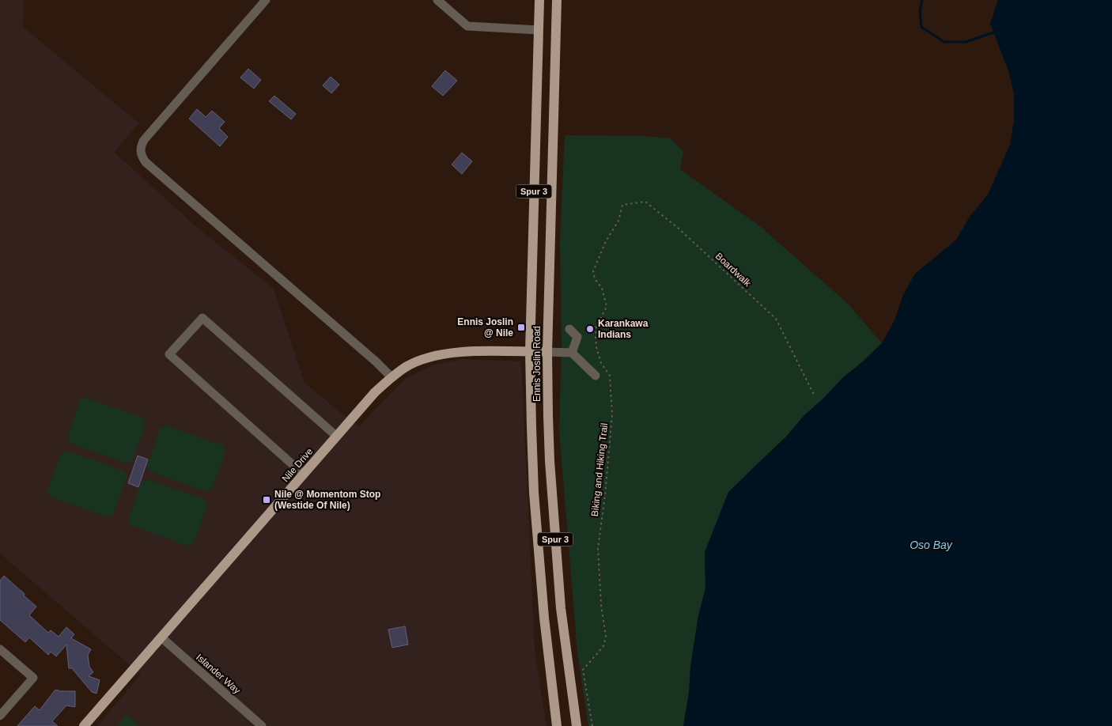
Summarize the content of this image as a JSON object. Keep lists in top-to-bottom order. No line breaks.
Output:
{"streets":{"main road":["Spur 3","Ennis Joslin Road","Nile Drive"],"street":["Islander Way"],"path":["Boardwalk","Biking and Hiking Trail"]},"crossings":[["Boardwalk","Biking and Hiking Trail"],["Ennis Joslin Road","Nile Drive"],["Nile Drive","Islander Way"]],"water":["Oso Bay"],"places":{"transit":["Ennis Joslin @ Nile","Nile @ Momentom Stop (Westide Of Nile)"],"other":["Karankawa Indians"]}}
